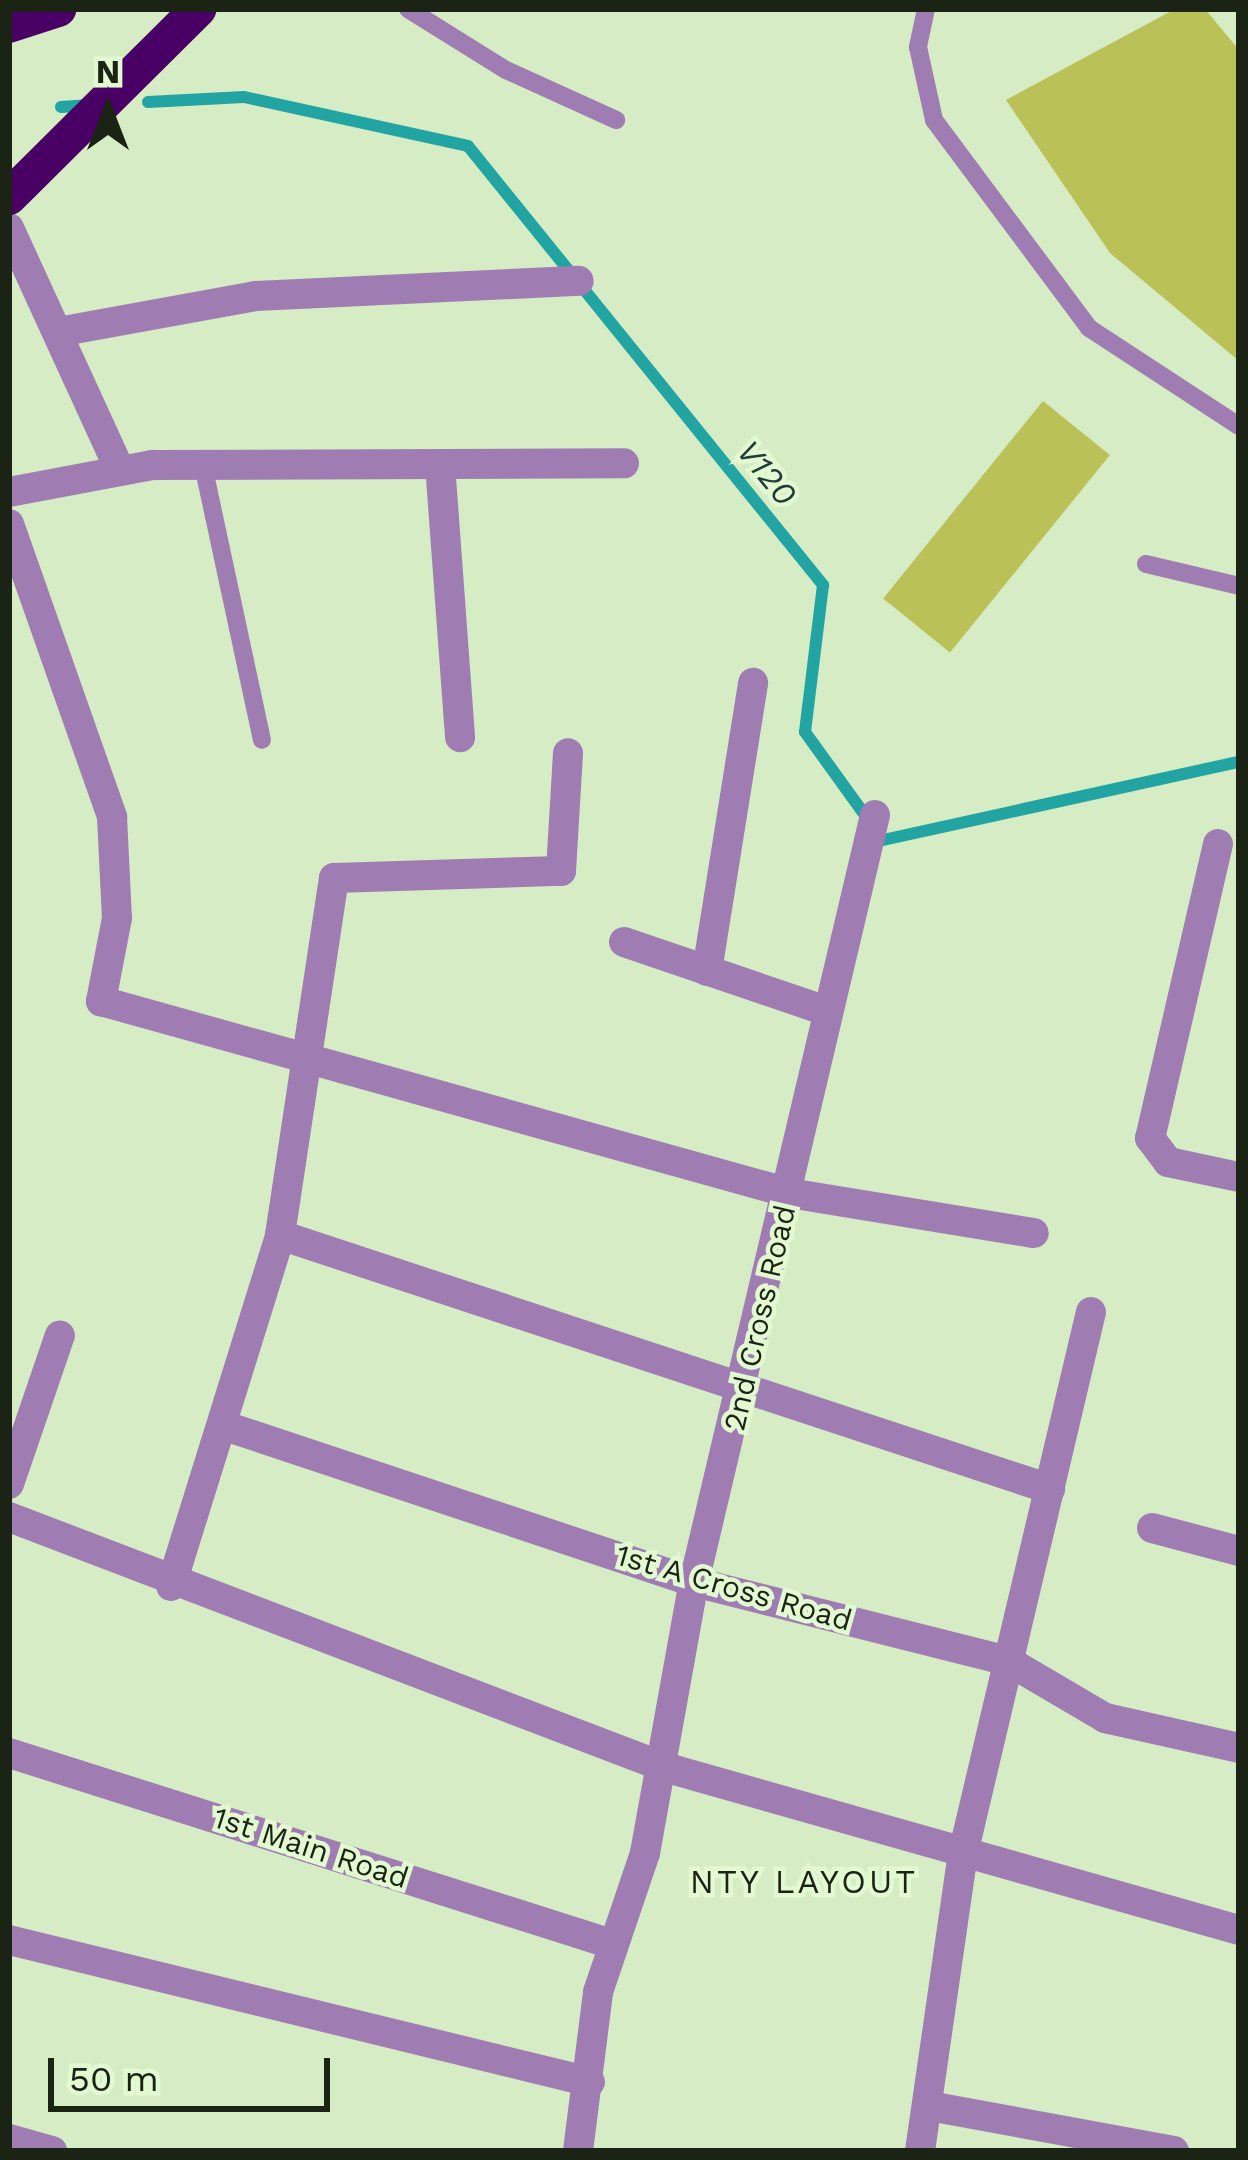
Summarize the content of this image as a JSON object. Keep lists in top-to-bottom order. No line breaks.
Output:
{"streets":{"street":["2nd Cross Road","1st A Cross Road","1st Main Road"]},"crossings":[["2nd Cross Road","1st A Cross Road"],["2nd Cross Road","1st Main Road"]],"districts":["NTY LAYOUT"],"water":["V120"],"scale_bar":"50 m","north":"top"}
